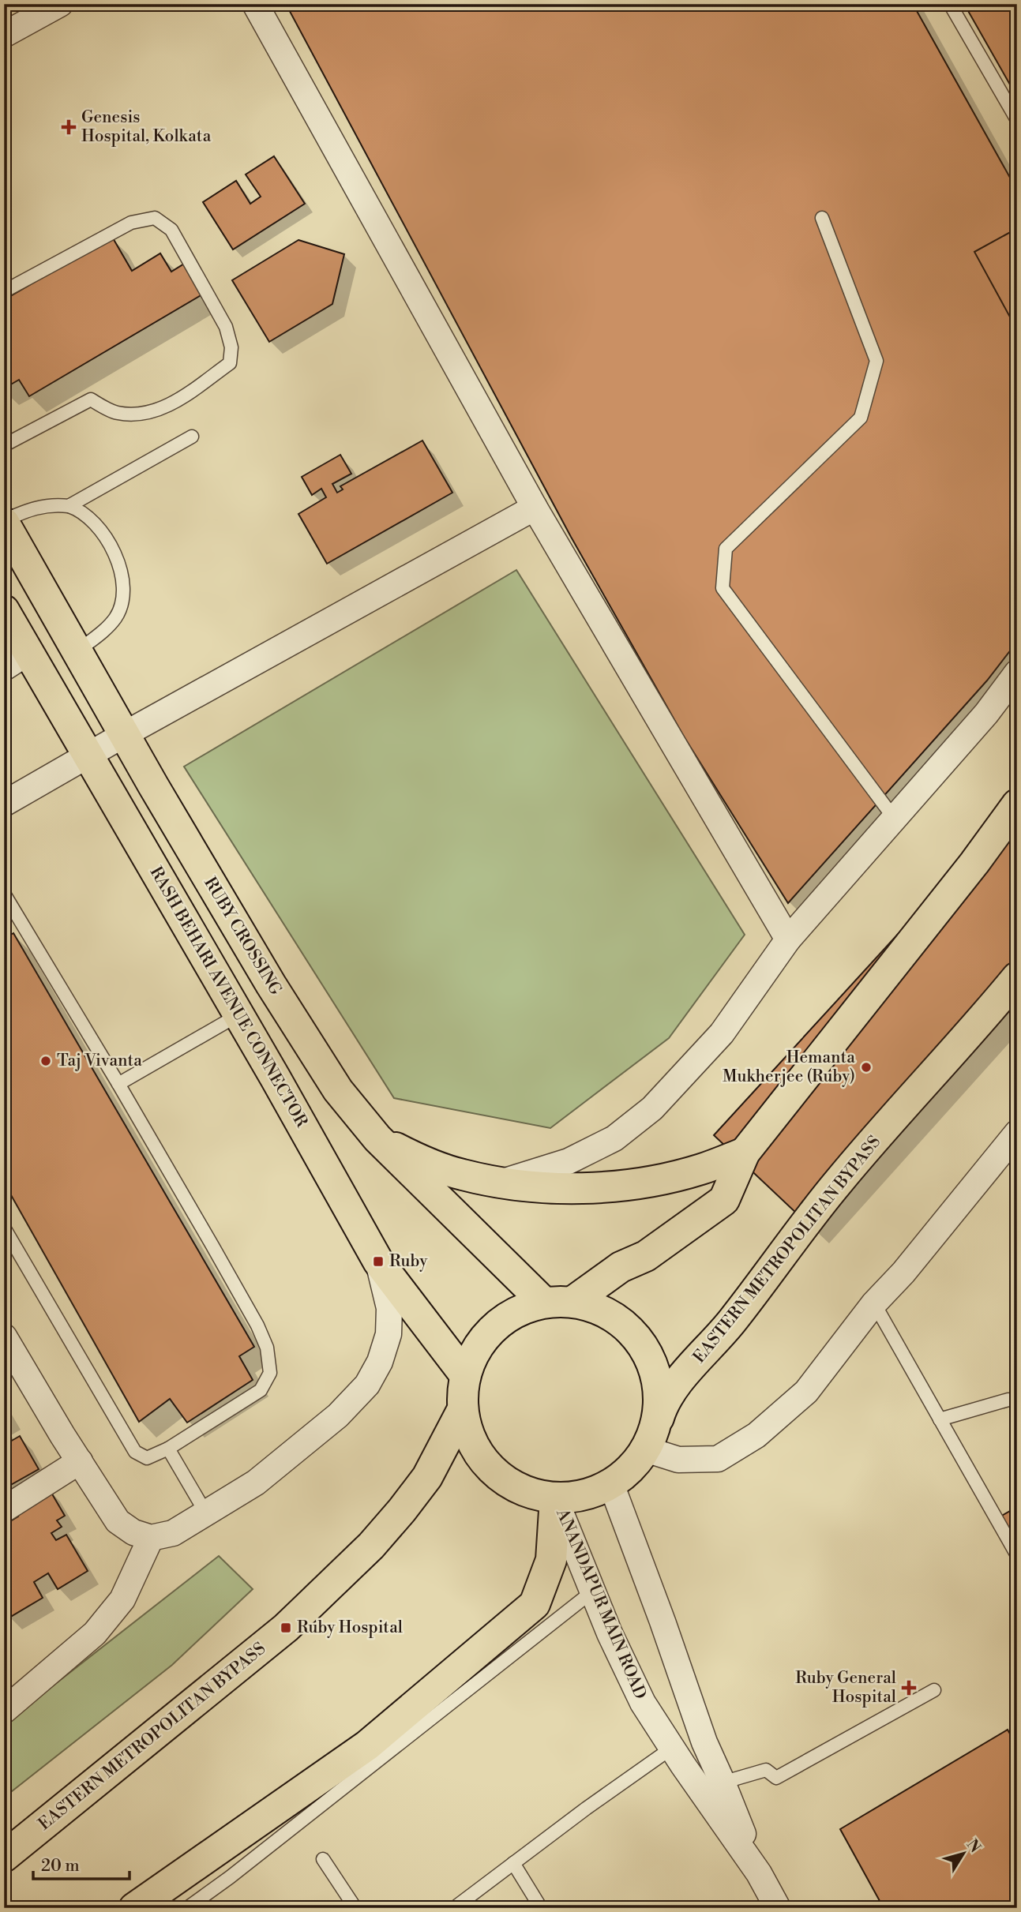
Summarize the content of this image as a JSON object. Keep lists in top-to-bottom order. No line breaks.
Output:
{"streets":{"main road":["RUBY CROSSING","RASH BEHARI AVENUE CONNECTOR","EASTERN METROPOLITAN BYPASS"],"street":["ANANDAPUR MAIN ROAD"]},"crossings":[["RUBY CROSSING","RASH BEHARI AVENUE CONNECTOR"],["RUBY CROSSING","EASTERN METROPOLITAN BYPASS"],["RUBY CROSSING","ANANDAPUR MAIN ROAD"],["RASH BEHARI AVENUE CONNECTOR","EASTERN METROPOLITAN BYPASS"],["RASH BEHARI AVENUE CONNECTOR","ANANDAPUR MAIN ROAD"],["EASTERN METROPOLITAN BYPASS","ANANDAPUR MAIN ROAD"]],"places":{"health":["Genesis Hospital, Kolkata","Ruby General Hospital"],"other":["Taj Vivanta","Hemanta Mukherjee (Ruby)"],"transit":["Ruby","Ruby Hospital"]},"scale_bar":"20 m","north":"top right"}
